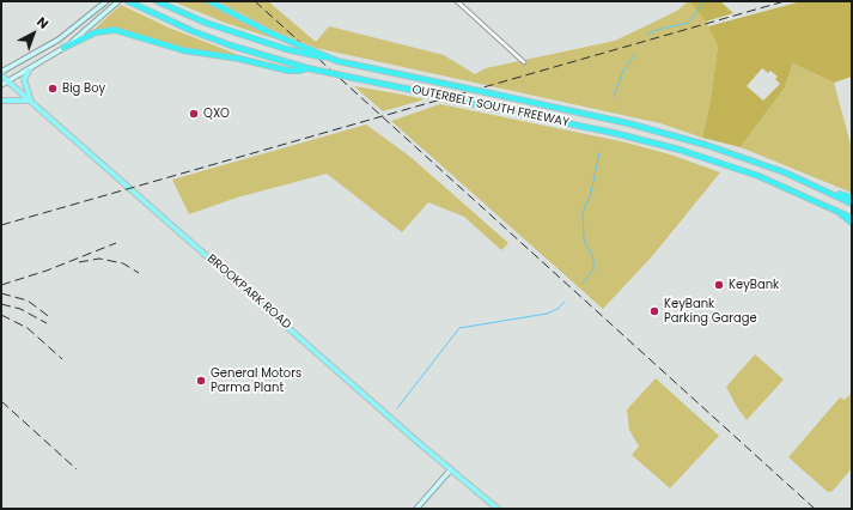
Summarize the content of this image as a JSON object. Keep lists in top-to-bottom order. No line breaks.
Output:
{"streets":{"highway":["OUTERBELT SOUTH FREEWAY"],"main road":["BROOKPARK ROAD"]},"places":["Big Boy","QXO","KeyBank","KeyBank Parking Garage","General Motors Parma Plant"],"north":"top right"}
